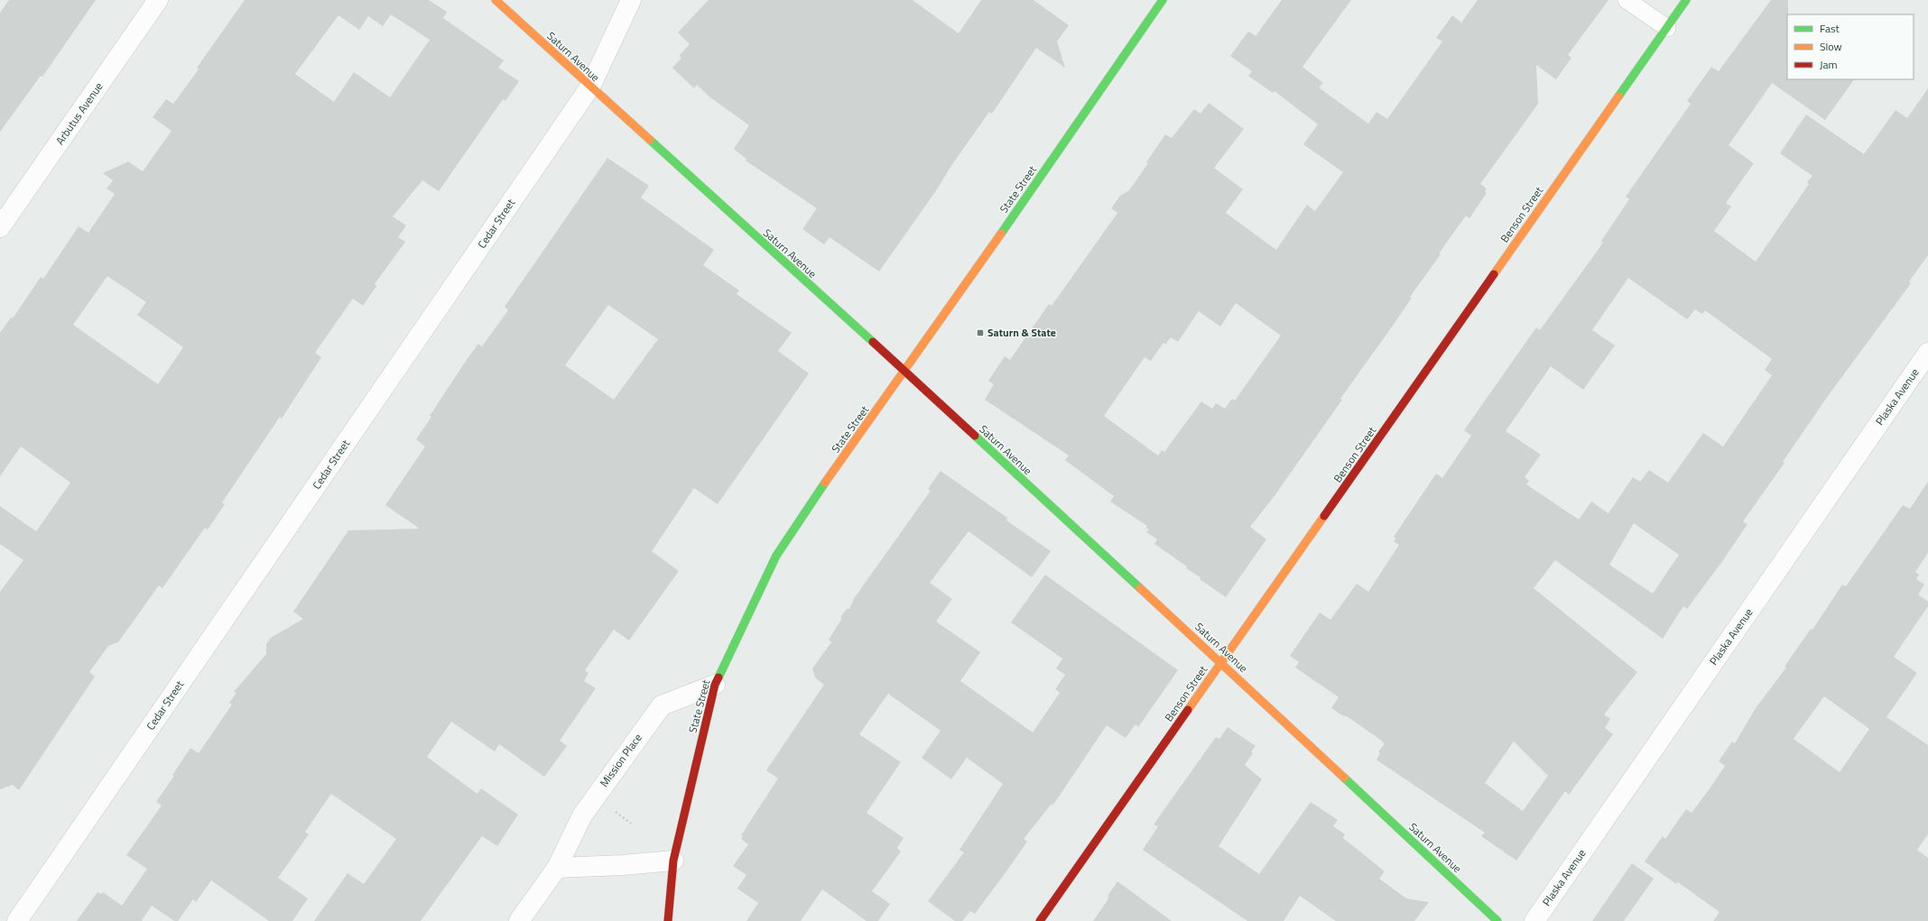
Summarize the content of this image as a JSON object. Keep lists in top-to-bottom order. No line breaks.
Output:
{"streets":{"street":["Saturn Avenue","Arbutus Avenue","State Street","Benson Street","Cedar Street","Plaska Avenue","Mission Place"]},"crossings":[["Saturn Avenue","State Street"],["Saturn Avenue","Benson Street"],["Saturn Avenue","Cedar Street"],["State Street","Mission Place"]],"places":{"transit":["Saturn & State"]},"legend":["Fast","Slow","Jam"]}
